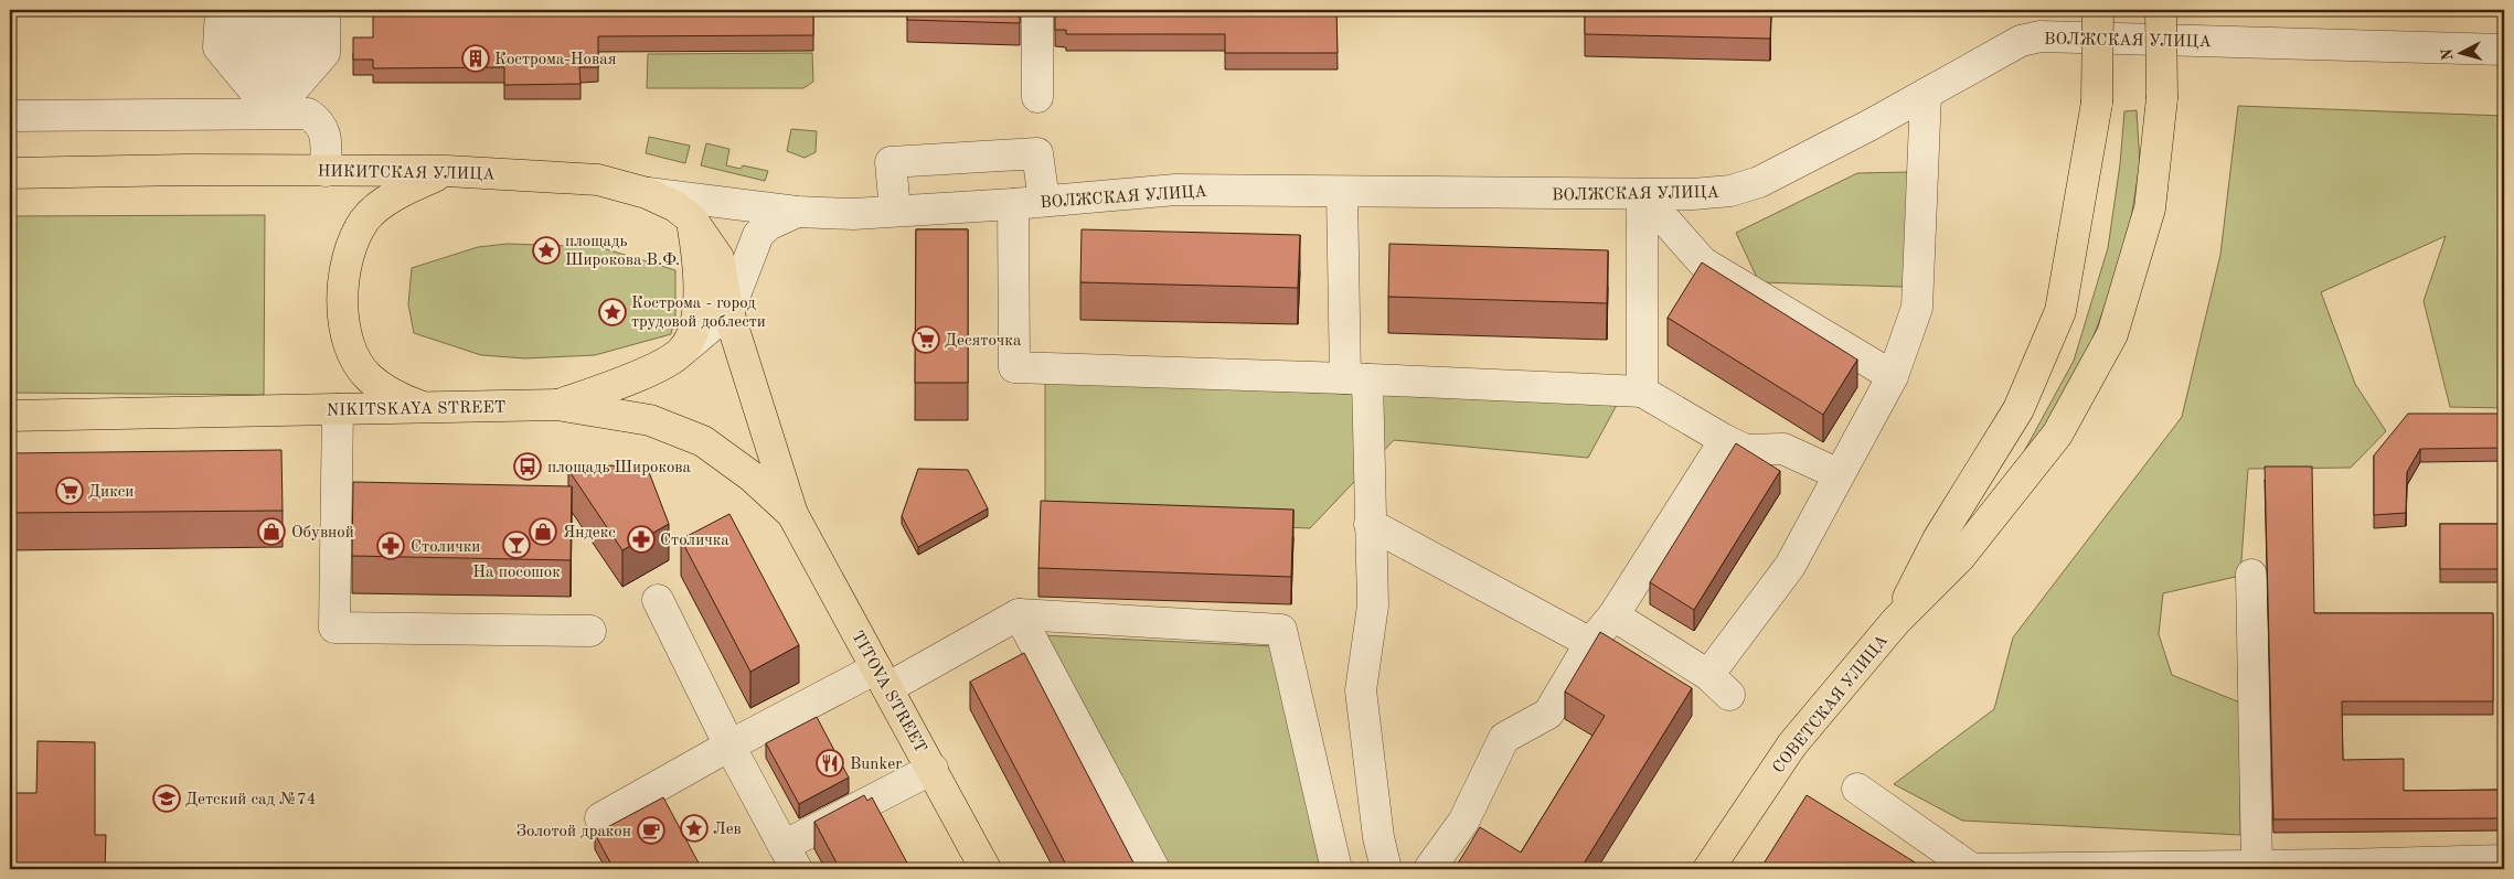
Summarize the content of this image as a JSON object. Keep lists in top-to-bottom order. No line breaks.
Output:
{"streets":{"main road":["НИКИТСКАЯ УЛИЦА","NIKITSKAYA STREET","TITOVA STREET","СОВЕТСКАЯ УЛИЦА"],"street":["ВОЛЖСКАЯ УЛИЦА"]},"crossings":[["ВОЛЖСКАЯ УЛИЦА","НИКИТСКАЯ УЛИЦА"],["НИКИТСКАЯ УЛИЦА","NIKITSKAYA STREET"],["НИКИТСКАЯ УЛИЦА","TITOVA STREET"],["NIKITSKAYA STREET","TITOVA STREET"]],"places":{"building":["Кострома-Новая"],"place":["площадь Широкова В.Ф.","Кострома - город трудовой доблести","Лев"],"supermarket":["Десяточка","Дикси"],"bus stop":["площадь Широкова"],"shop":["Обувной","Яндекс"],"pharmacy":["Столичка","Столички"],"bar":["На посошок"],"restaurant":["Bunker"],"school or university":["Детский сад №74"],"cafe":["Золотой дракон"]},"north":"left"}
